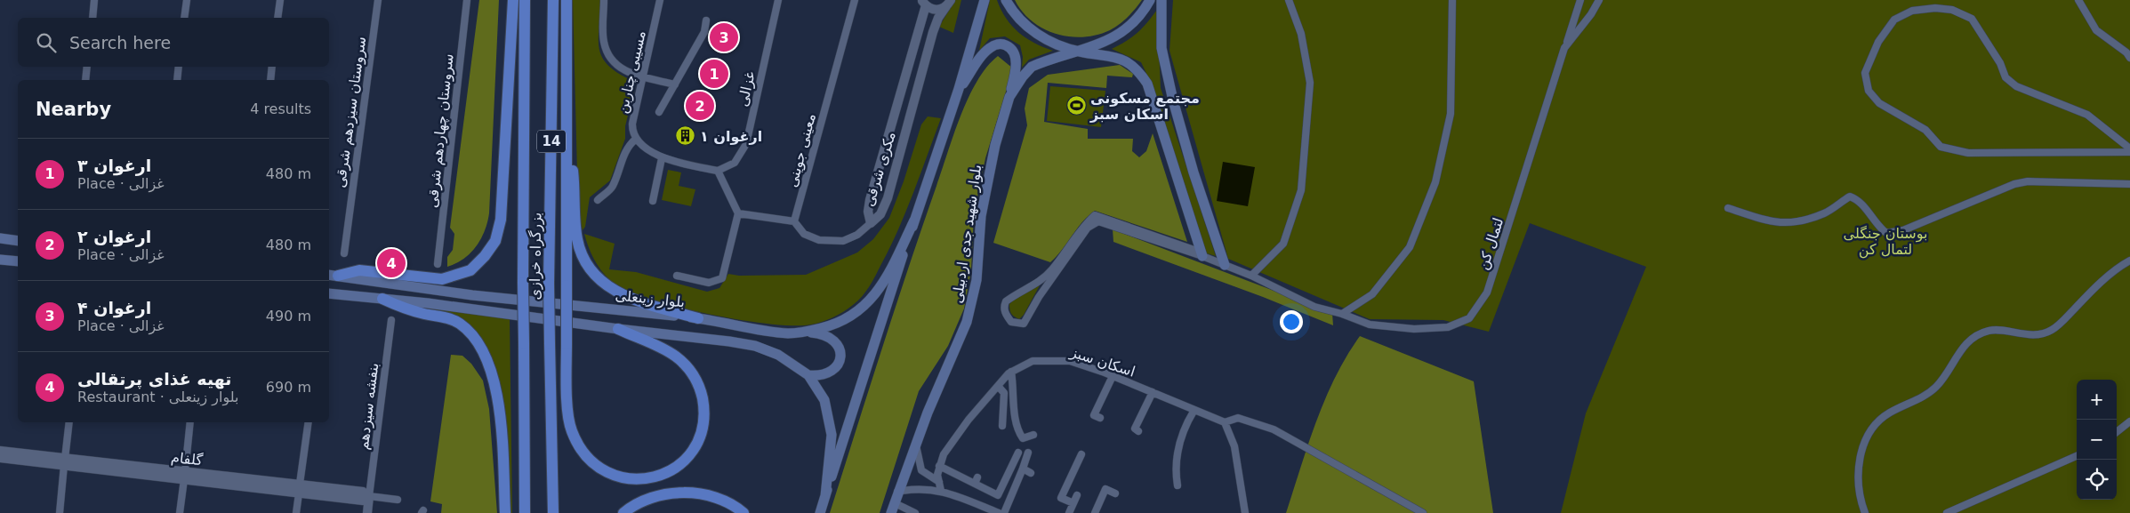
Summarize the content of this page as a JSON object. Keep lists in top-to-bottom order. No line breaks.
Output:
{"streets":{"highway":["14","بزرگراه خرازی"],"main road":["بلوار شهید جدی اردبیلی","بلوار زینعلی"],"street":["مسیبی چناربن","غزالی","سروستان سیزدهم شرقی","سروستان چهاردهم شرقی","معینی جوینی","مکری شرقی","لتمال کن","اسکان سبز","بنفشه سیزدهم","گلفام"]},"crossings":[["بنفشه سیزدهم","گلفام"]],"parks":["بوستان جنگلی لتمال کن"],"places":{"sports":["مجتمع مسکونی اسکان سبز"],"building":["ارغوان ۱"]},"page":{"search":"Search here","pins":["3","1","2","4"],"heading":["Nearby","4 results"],"list":[{"mark":"1","name":"ارغوان ۳","note":"Place · غزالی","value":"480 m"},{"mark":"2","name":"ارغوان ۲","note":"Place · غزالی","value":"480 m"},{"mark":"3","name":"ارغوان ۴","note":"Place · غزالی","value":"490 m"},{"mark":"4","name":"تهیه غذای پرتقالی","note":"Restaurant · بلوار زینعلی","value":"690 m"}],"map_buttons":["+","−"]}}
